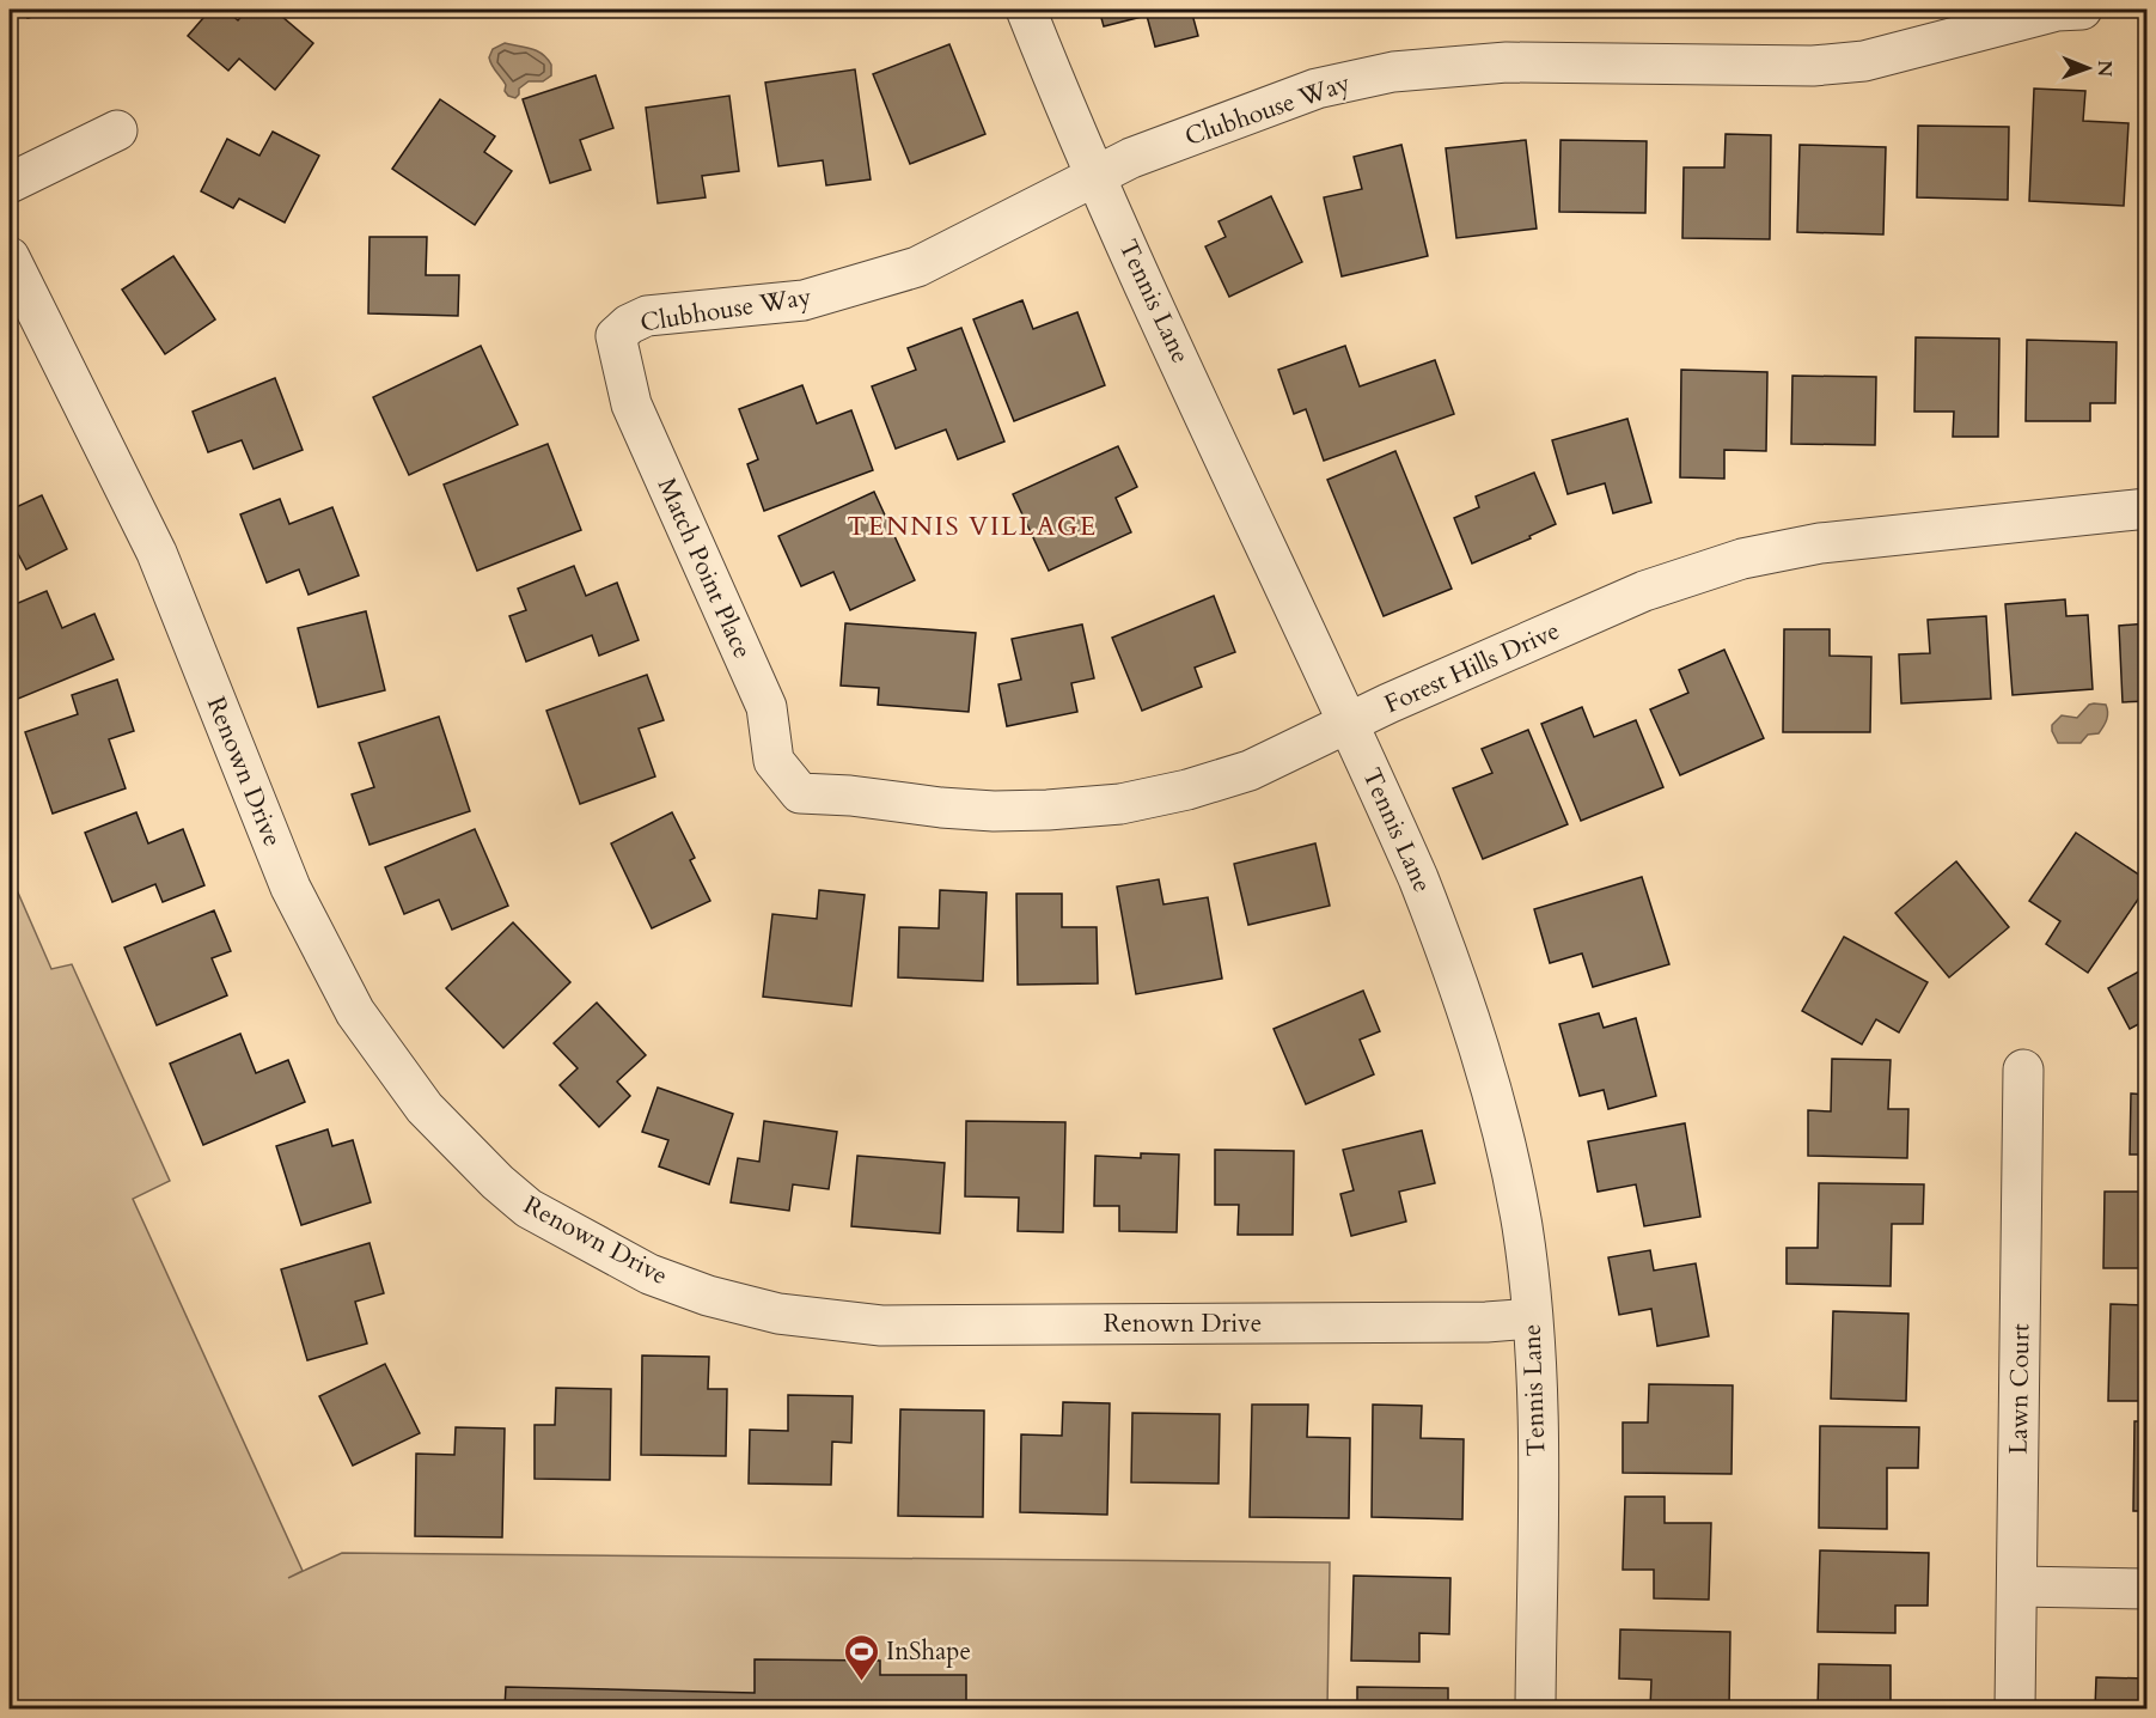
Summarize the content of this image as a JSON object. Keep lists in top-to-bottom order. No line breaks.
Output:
{"streets":{"street":["Clubhouse Way","Tennis Lane","Match Point Place","Forest Hills Drive","Renown Drive","Lawn Court"]},"crossings":[["Clubhouse Way","Tennis Lane"],["Clubhouse Way","Match Point Place"],["Tennis Lane","Forest Hills Drive"],["Tennis Lane","Renown Drive"],["Match Point Place","Forest Hills Drive"]],"districts":["TENNIS VILLAGE"],"places":{"sports":["InShape"]},"north":"right"}
